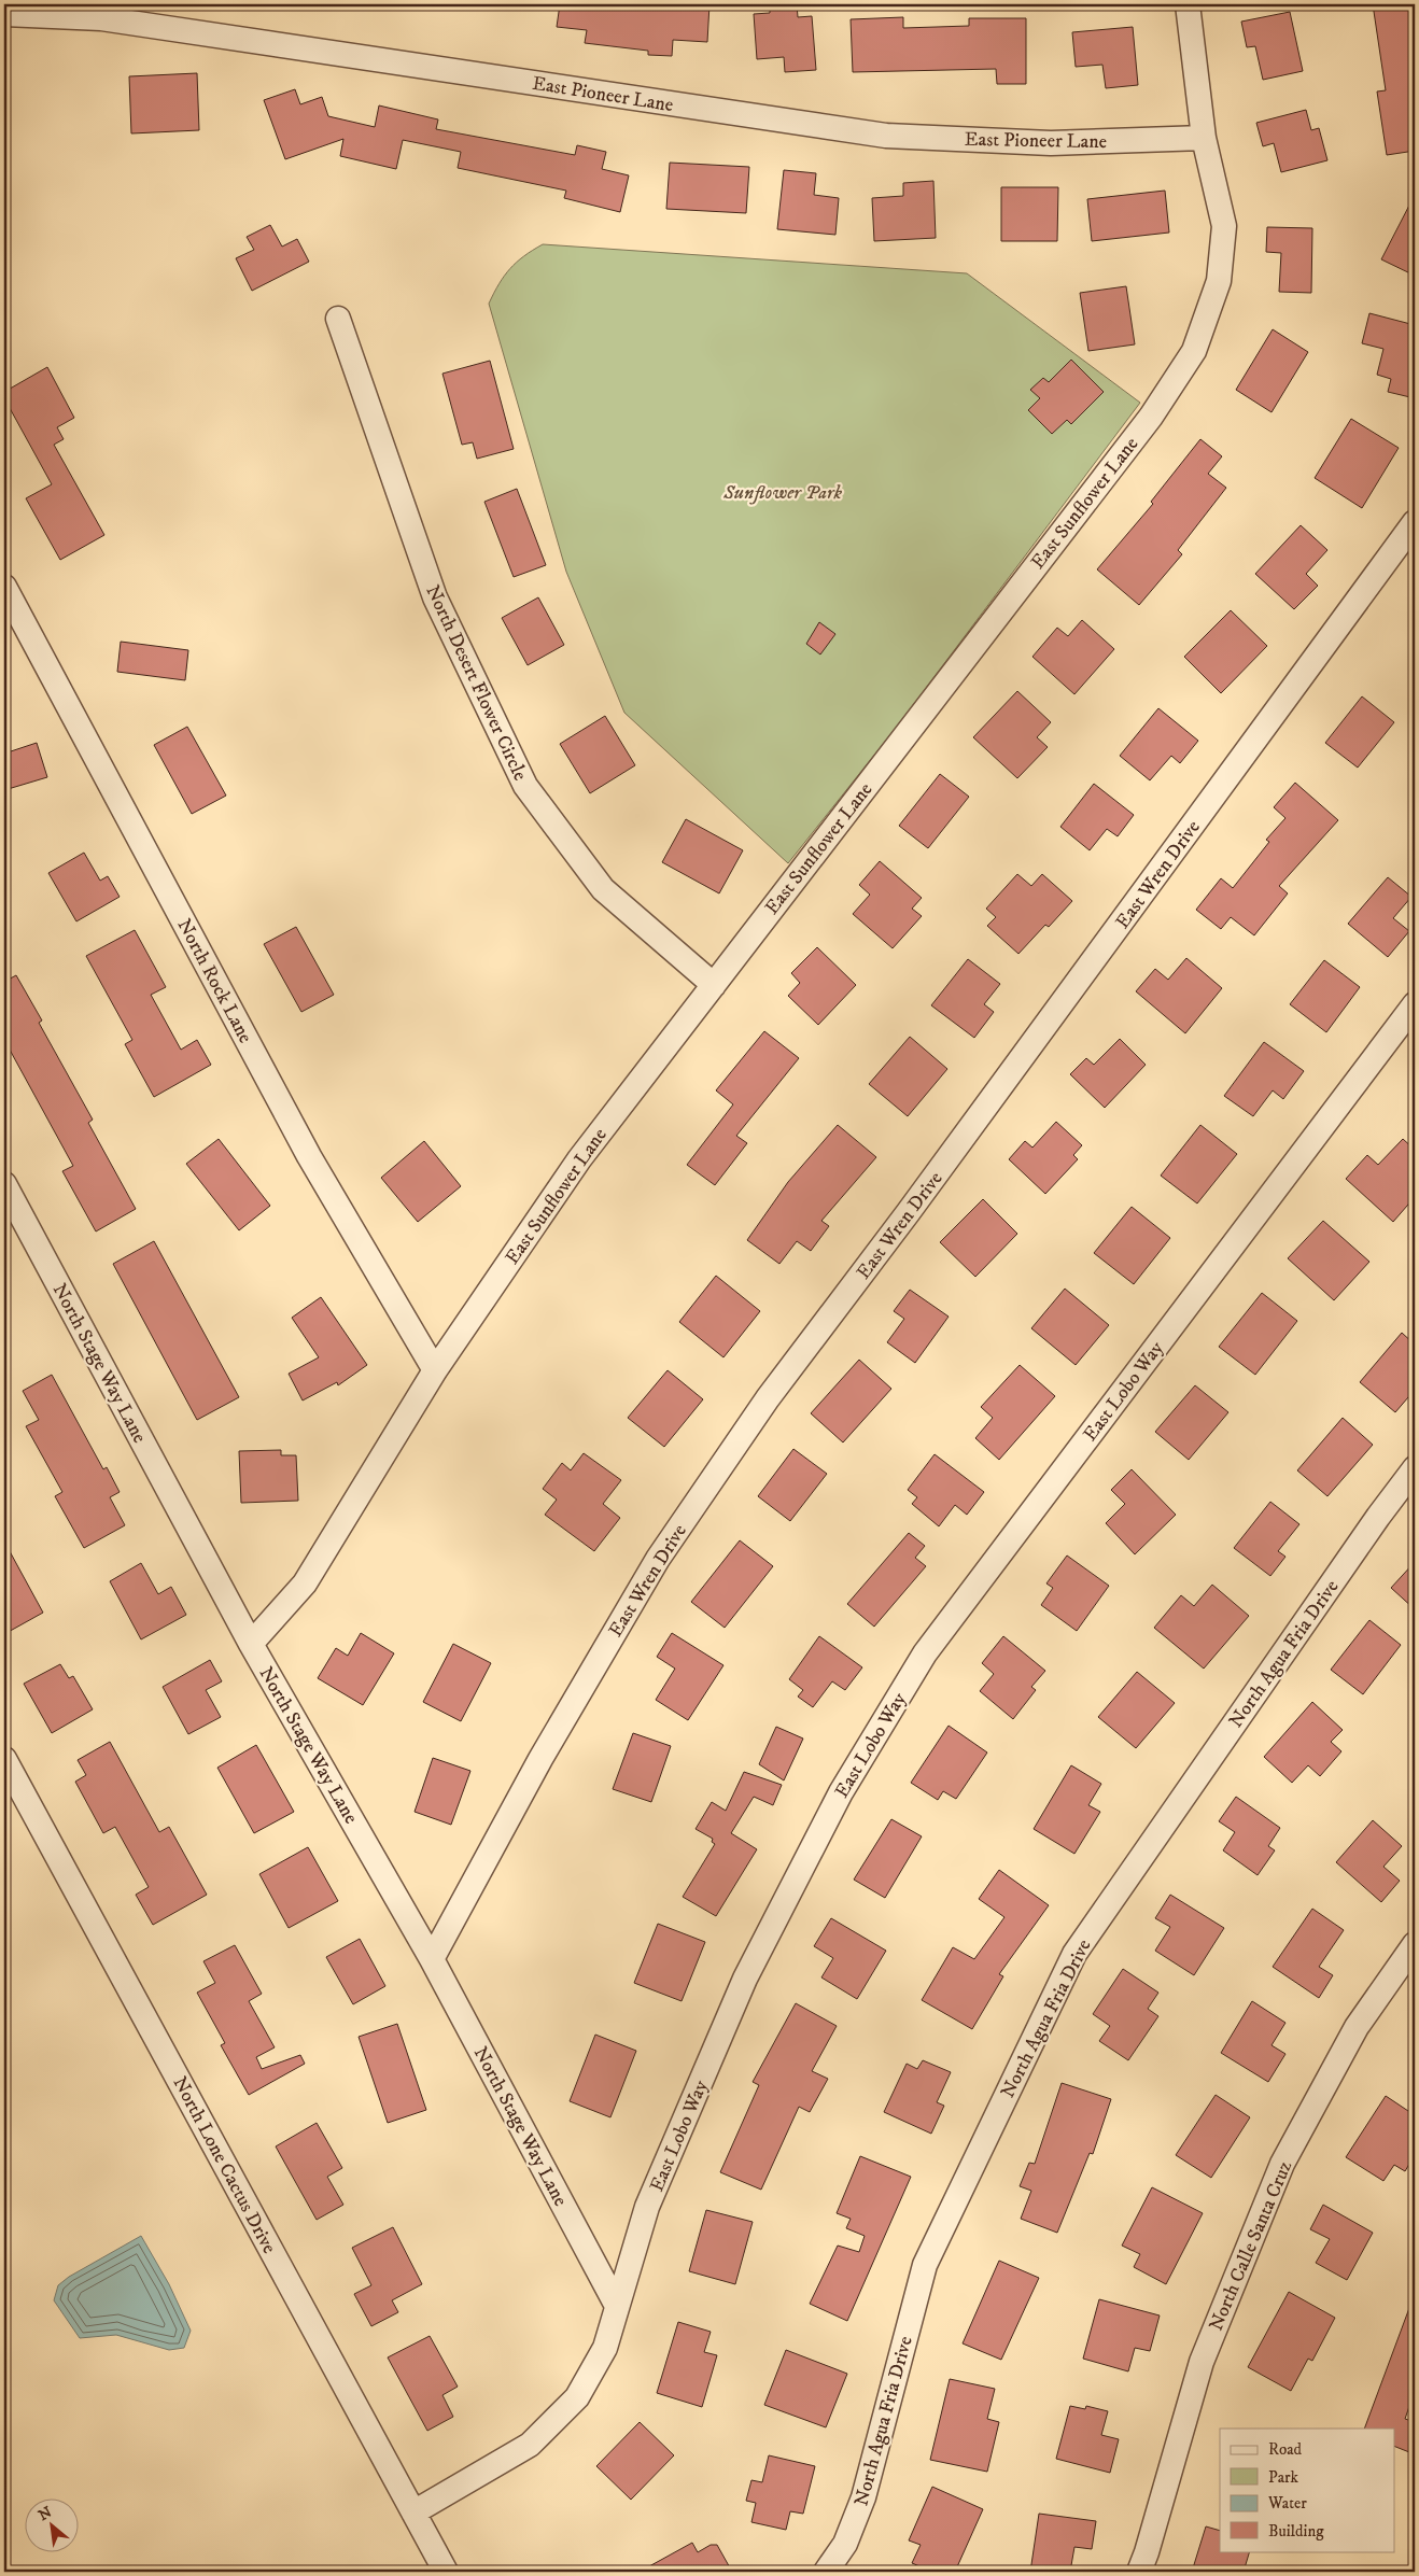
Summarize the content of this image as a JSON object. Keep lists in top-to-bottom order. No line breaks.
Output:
{"streets":{"street":["East Pioneer Lane","East Sunflower Lane","North Desert Flower Circle","East Wren Drive","North Rock Lane","North Stage Way Lane","East Lobo Way","North Agua Fria Drive","North Lone Cactus Drive","North Calle Santa Cruz"]},"crossings":[["East Pioneer Lane","East Sunflower Lane"],["East Sunflower Lane","North Desert Flower Circle"],["East Sunflower Lane","North Rock Lane"],["East Sunflower Lane","North Stage Way Lane"],["East Wren Drive","North Stage Way Lane"],["North Stage Way Lane","East Lobo Way"],["East Lobo Way","North Lone Cactus Drive"]],"parks":["Sunflower Park"],"legend":["Road","Park","Water","Building"],"north":"top left"}
